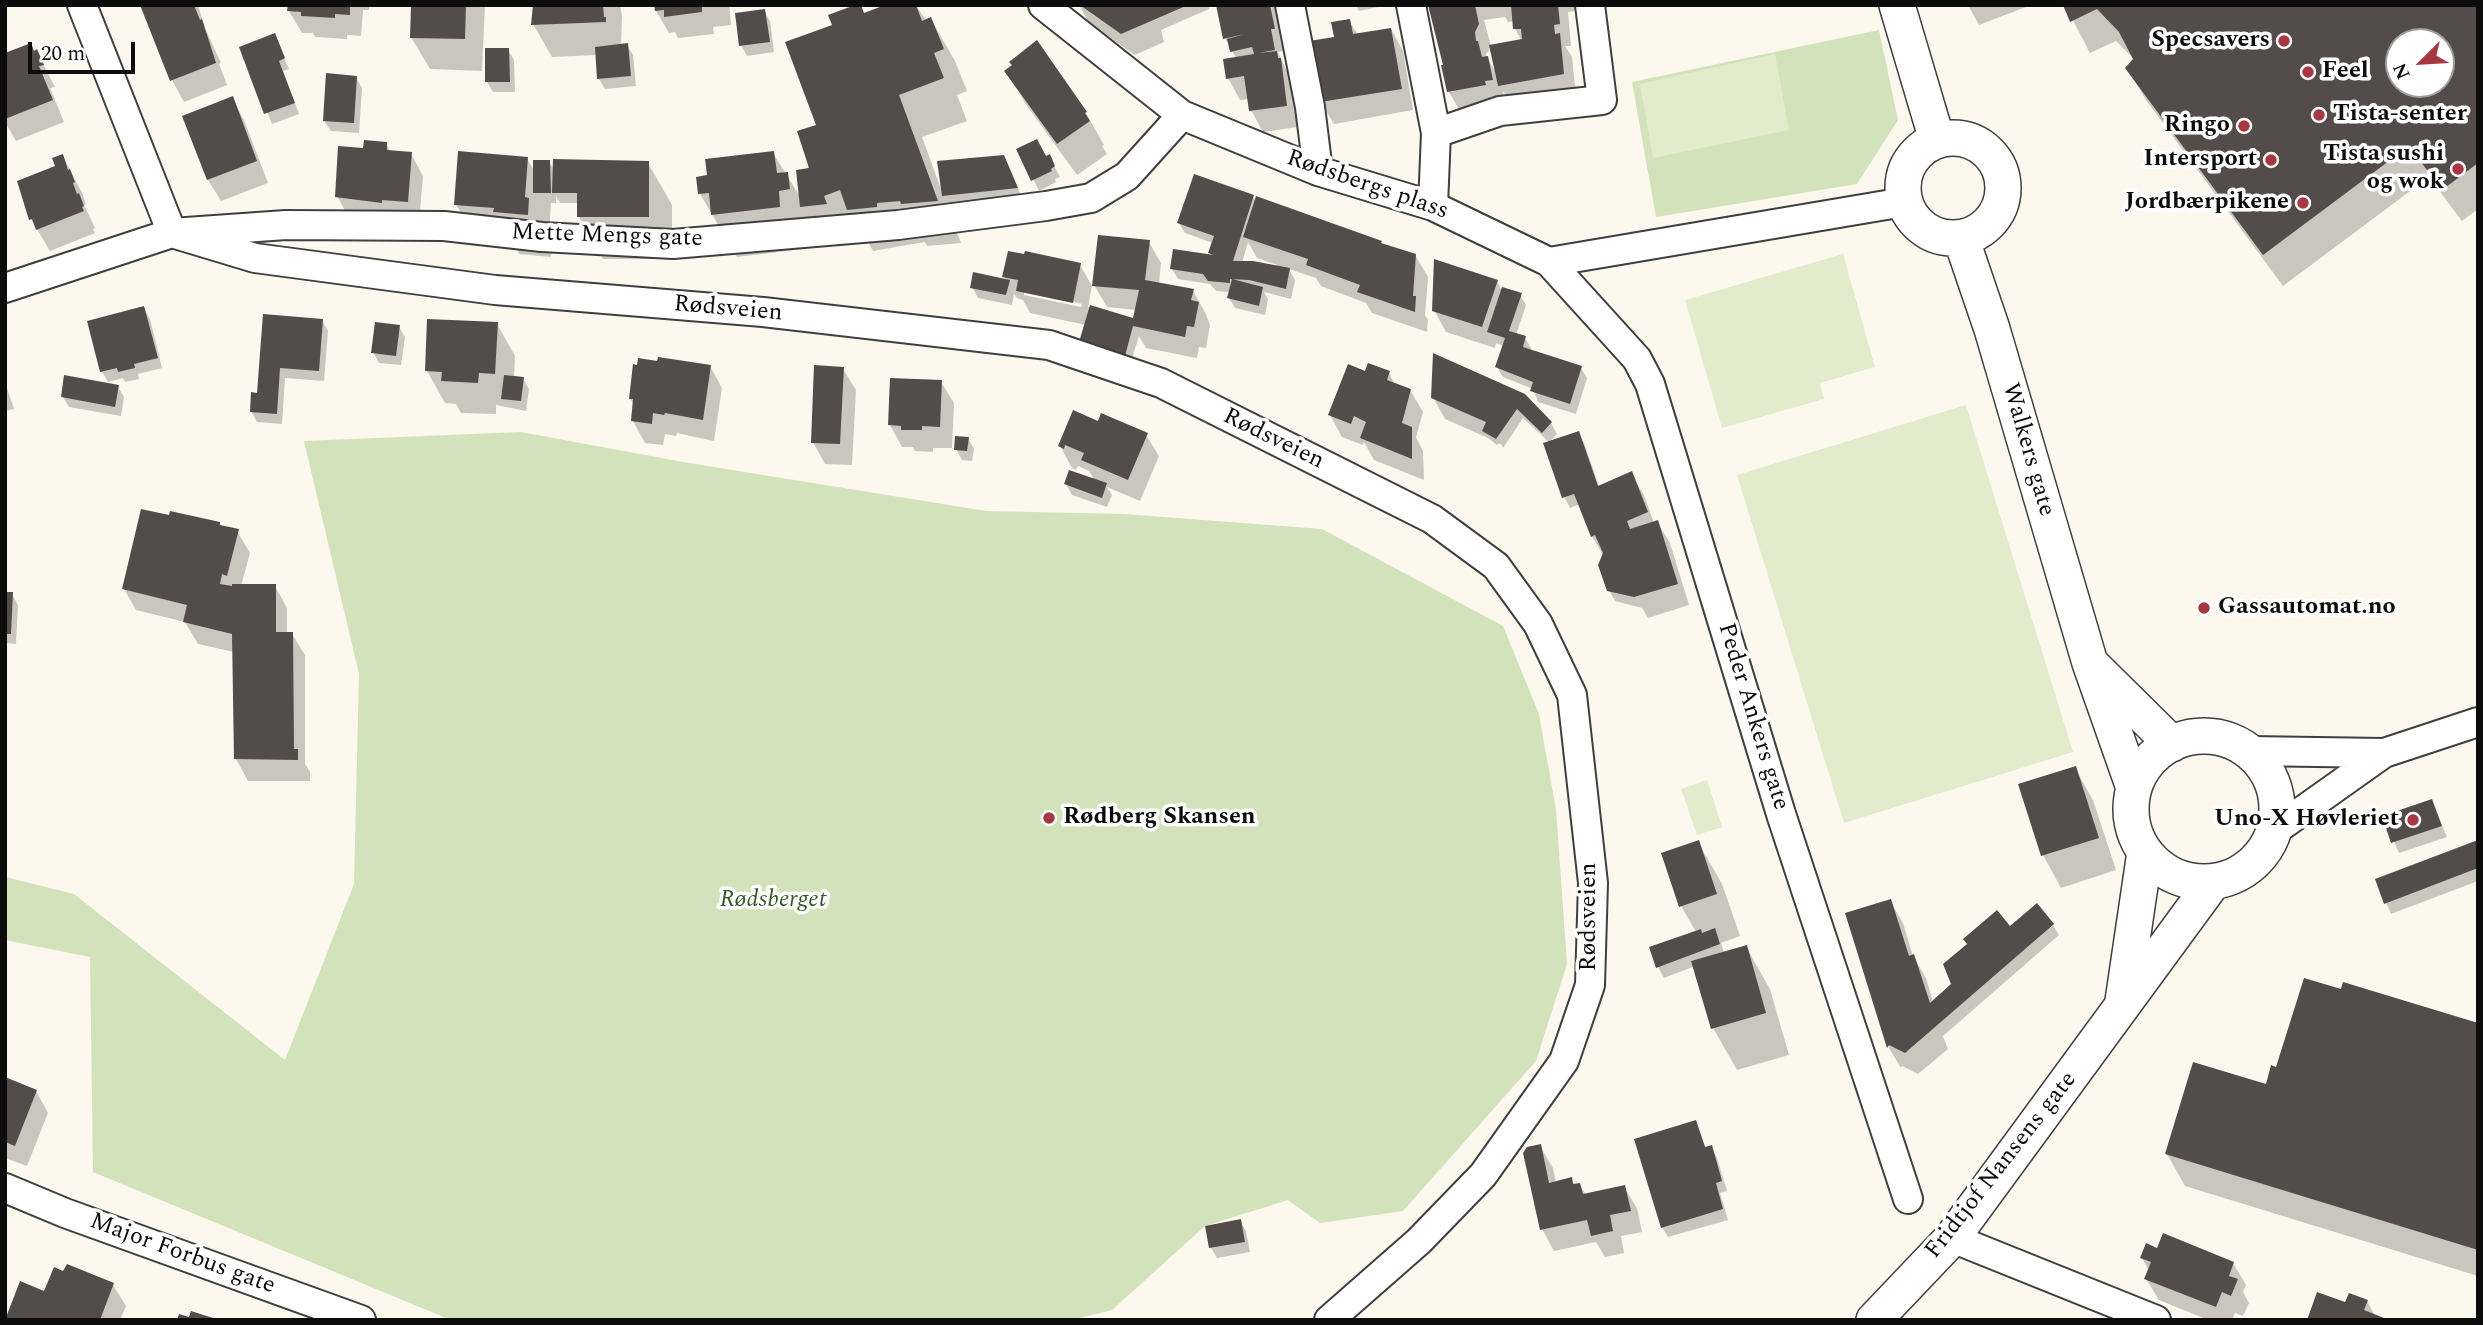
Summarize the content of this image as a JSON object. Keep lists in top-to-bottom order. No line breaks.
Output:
{"streets":{"street":["Rødsbergs plass","Mette Mengs gate","Rødsveien","Walkers gate","Peder Ankers gate","Fridtjof Nansens gate","Major Forbus gate"]},"crossings":[["Rødsbergs plass","Mette Mengs gate"],["Rødsbergs plass","Peder Ankers gate"],["Mette Mengs gate","Rødsveien"],["Walkers gate","Fridtjof Nansens gate"]],"parks":["Rødsberget"],"places":["Specsavers","Feel","Tista-senter","Ringo","Intersport","Tista sushi og wok","Jordbærpikene","Gassautomat.no","Rødberg Skansen","Uno-X Høvleriet"],"scale_bar":"20 m","north":"bottom left"}
